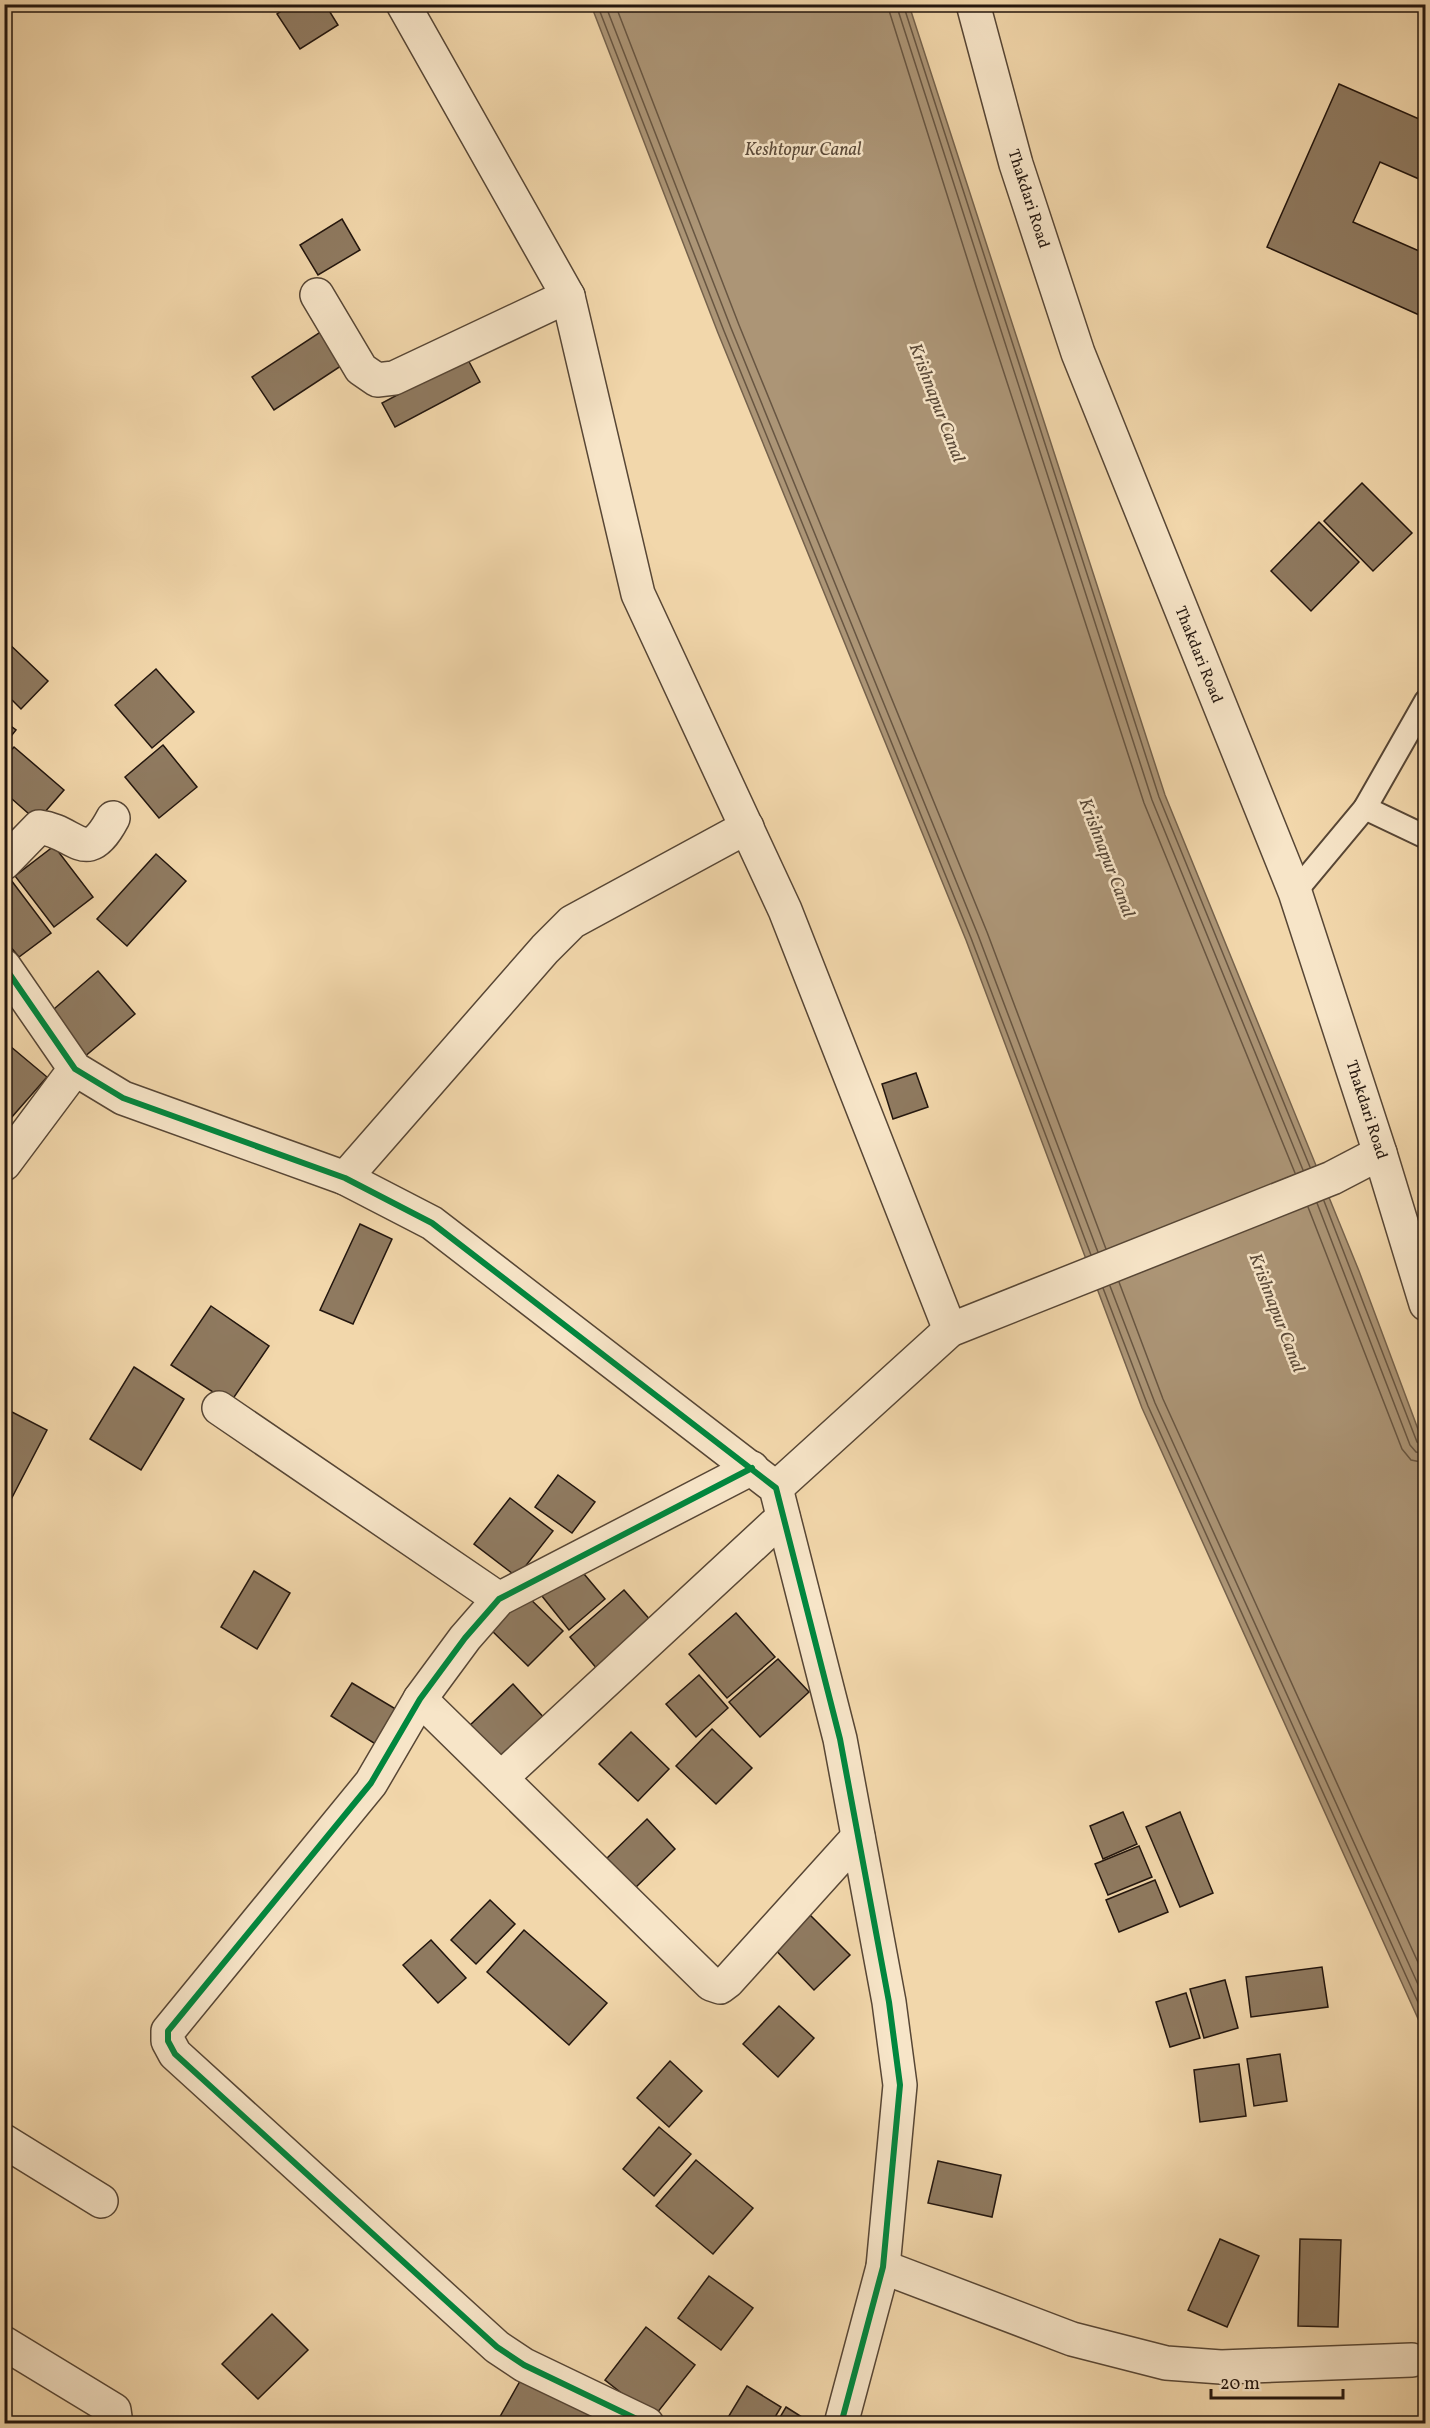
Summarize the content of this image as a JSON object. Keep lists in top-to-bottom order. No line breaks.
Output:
{"streets":{"street":["Thakdari Road"]},"water":["Keshtopur Canal","Krishnapur Canal"],"scale_bar":"20 m"}
